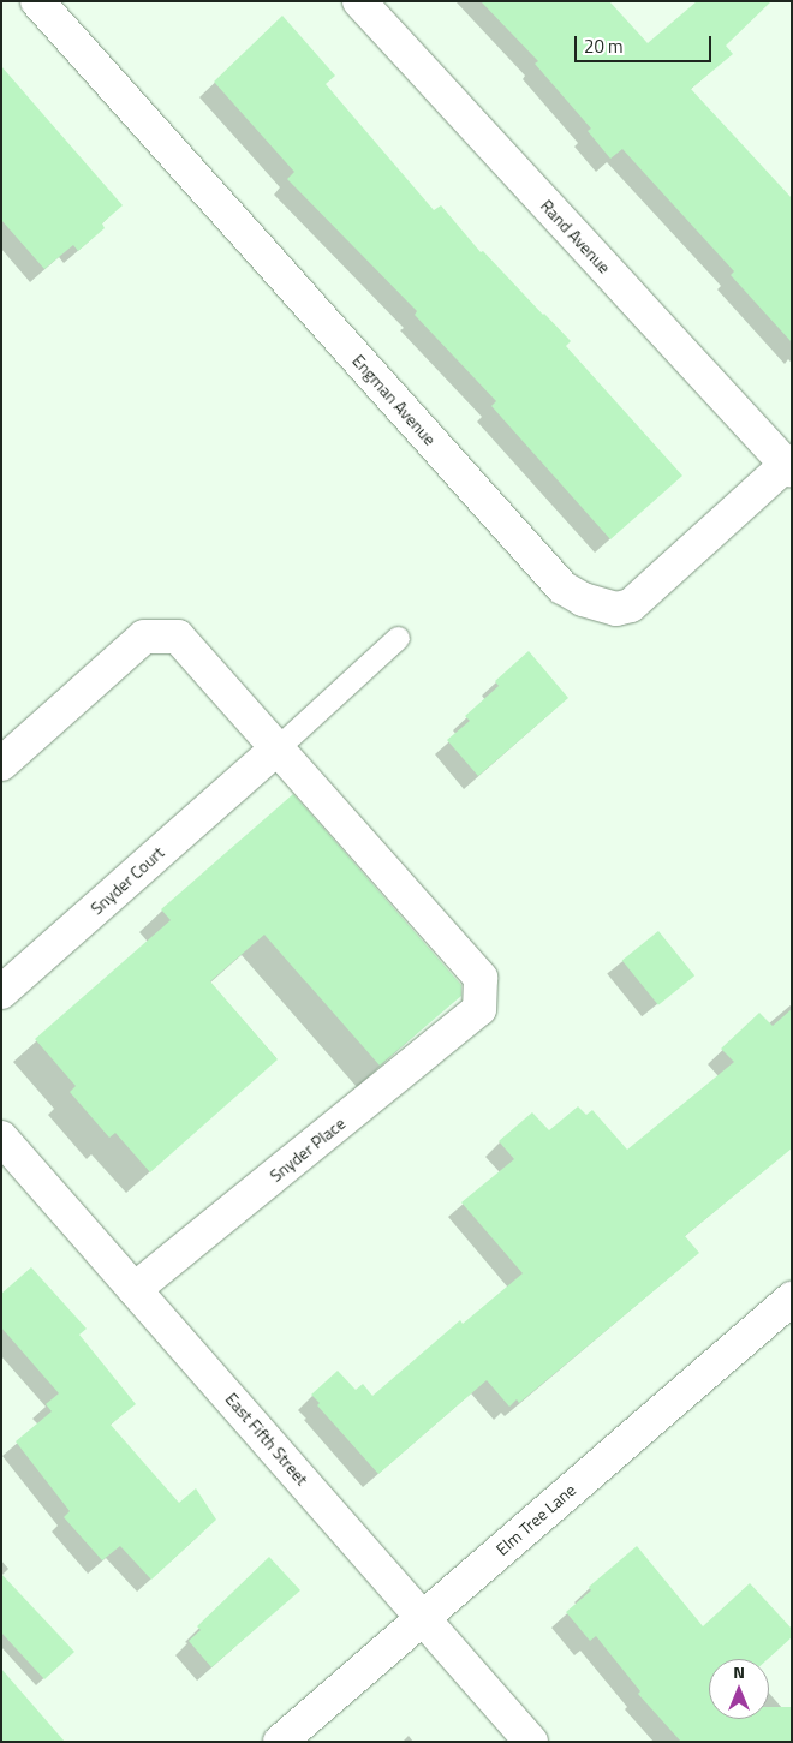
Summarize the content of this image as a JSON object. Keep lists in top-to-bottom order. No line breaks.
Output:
{"streets":{"street":["Rand Avenue","Engman Avenue","Snyder Court","Snyder Place","East Fifth Street","Elm Tree Lane"]},"crossings":[["Rand Avenue","Engman Avenue"],["Snyder Court","Snyder Place"],["Snyder Place","East Fifth Street"],["East Fifth Street","Elm Tree Lane"]],"scale_bar":"20 m","north":"top"}
